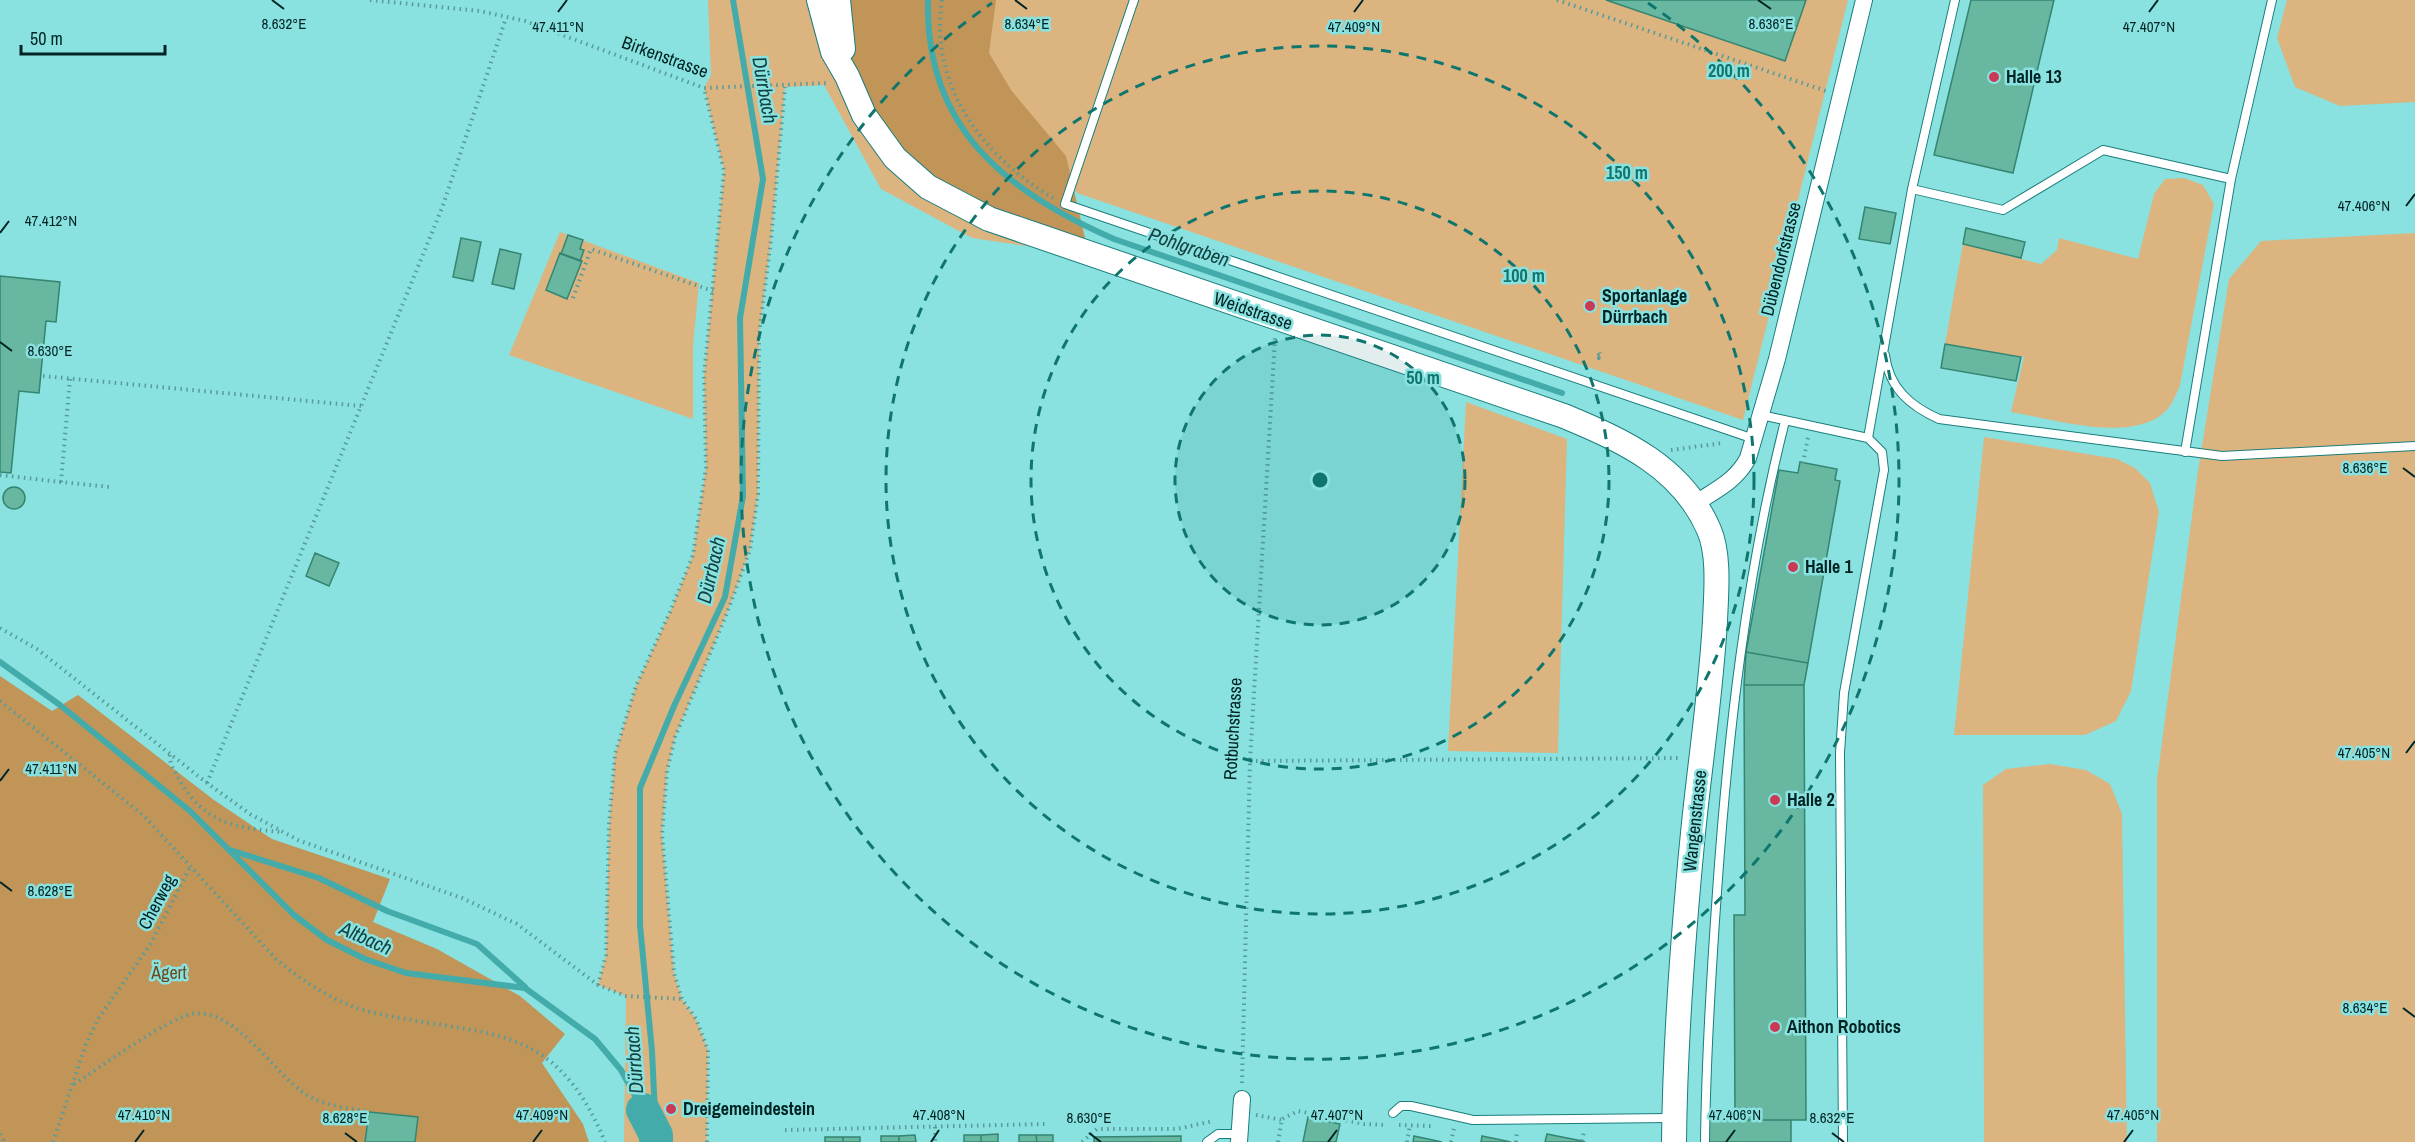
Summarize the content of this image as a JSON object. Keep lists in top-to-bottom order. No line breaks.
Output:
{"streets":{"main road":["Weidstrasse","Wangenstrasse"],"street":["Dübendorfstrasse"],"path":["Birkenstrasse","Rotbuchstrasse","Cherweg"]},"crossings":[["Birkenstrasse","Weidstrasse"],["Dübendorfstrasse","Weidstrasse"],["Dübendorfstrasse","Wangenstrasse"],["Weidstrasse","Rotbuchstrasse"],["Weidstrasse","Wangenstrasse"]],"water":["Dürrbach","Pohlgraben","Altbach"],"parks":["Ägert"],"places":["Halle 13","Sportanlage Dürrbach","Halle 1","Halle 2","Aithon Robotics","Dreigemeindestein"],"scale_bar":"50 m","coordinates":["8.632°E","8.634°E","8.636°E","47.411°N","47.409°N","47.407°N","47.406°N","47.412°N","8.630°E","47.405°N","8.628°E","47.410°N","47.408°N"],"rings":["200 m","150 m","100 m","50 m"]}
